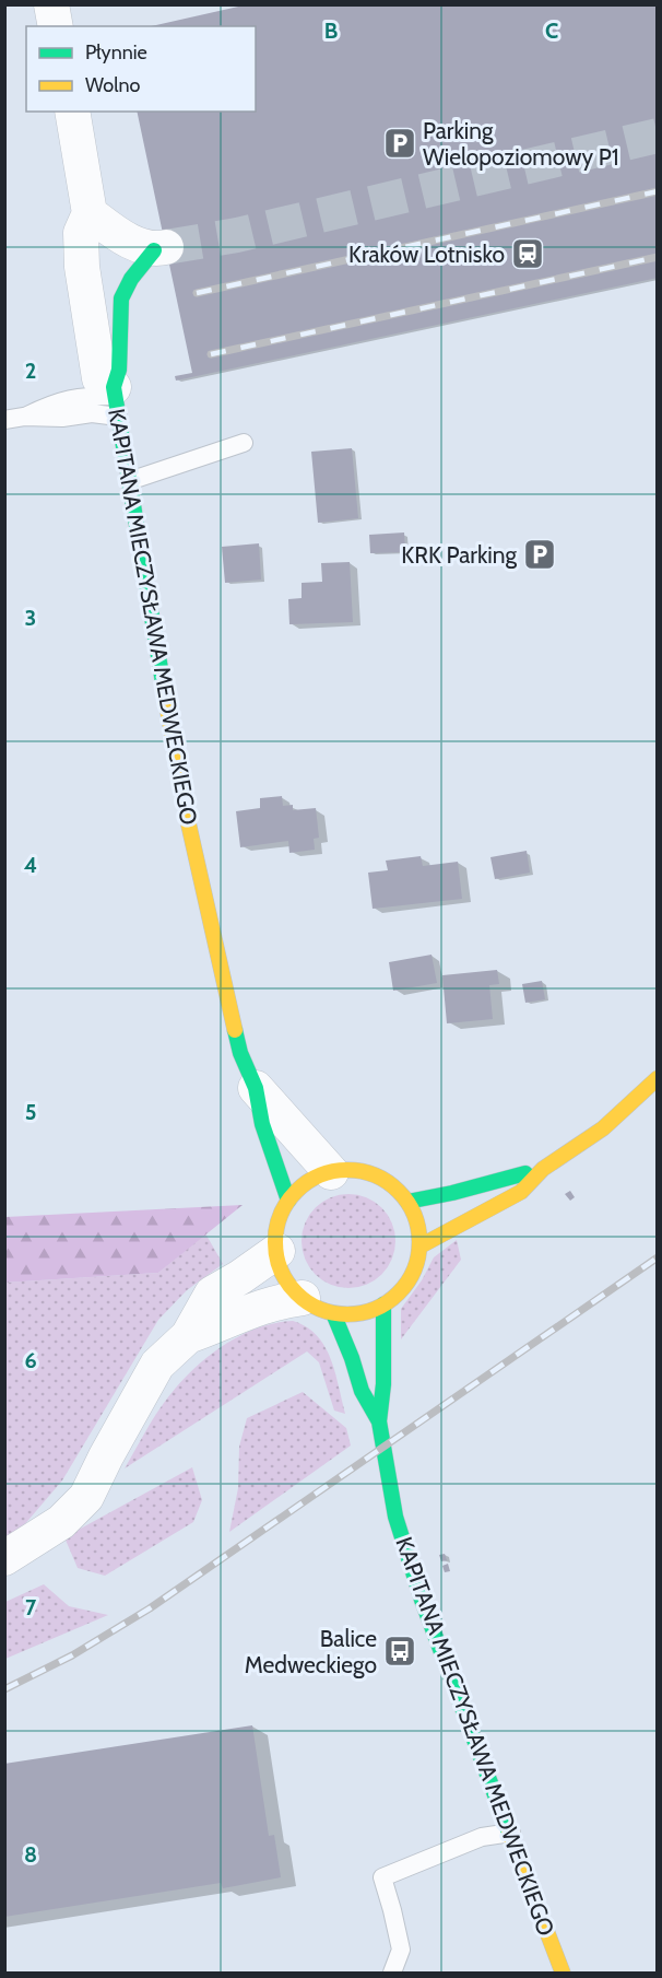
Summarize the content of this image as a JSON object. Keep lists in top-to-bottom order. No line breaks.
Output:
{"streets":{"main road":["KAPITANA MIECZYSŁAWA MEDWECKIEGO"]},"places":{"parking":["Parking Wielopoziomowy P1","KRK Parking"],"station":["Kraków Lotnisko"],"bus stop":["Balice Medweckiego"]},"legend":["Płynnie","Wolno"],"grid":{"columns":["B","C"],"rows":["2","3","4","5","6","7","8"]}}
